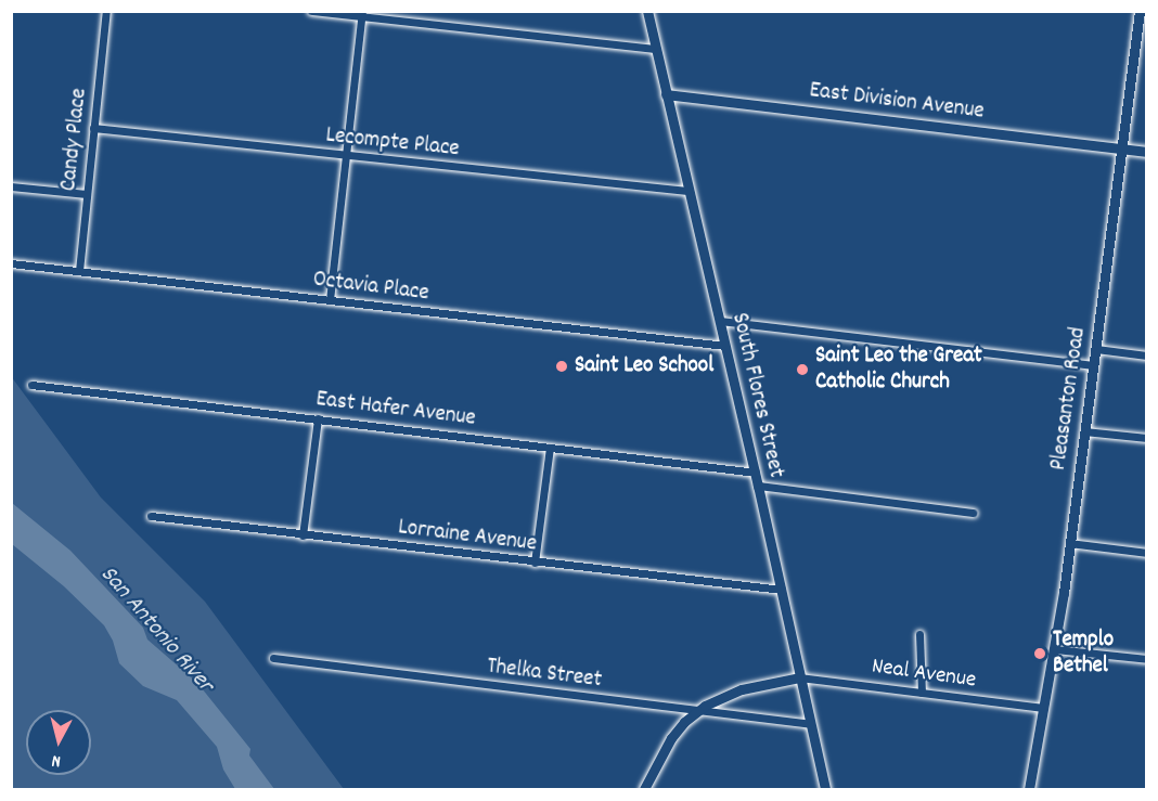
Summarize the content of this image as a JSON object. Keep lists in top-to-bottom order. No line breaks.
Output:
{"streets":{"main road":["East Division Avenue","South Flores Street","Pleasanton Road"],"street":["Candy Place","Lecompte Place","Octavia Place","East Hafer Avenue","Lorraine Avenue","Thelka Street","Neal Avenue"]},"crossings":[["East Division Avenue","South Flores Street"],["East Division Avenue","Pleasanton Road"],["Candy Place","Lecompte Place"],["Candy Place","Octavia Place"],["Lecompte Place","South Flores Street"],["Octavia Place","South Flores Street"],["South Flores Street","East Hafer Avenue"],["South Flores Street","Lorraine Avenue"],["South Flores Street","Thelka Street"],["South Flores Street","Neal Avenue"],["Pleasanton Road","Neal Avenue"]],"water":["San Antonio River"],"places":["Saint Leo School","Saint Leo the Great Catholic Church","Templo Bethel"],"north":"bottom"}
